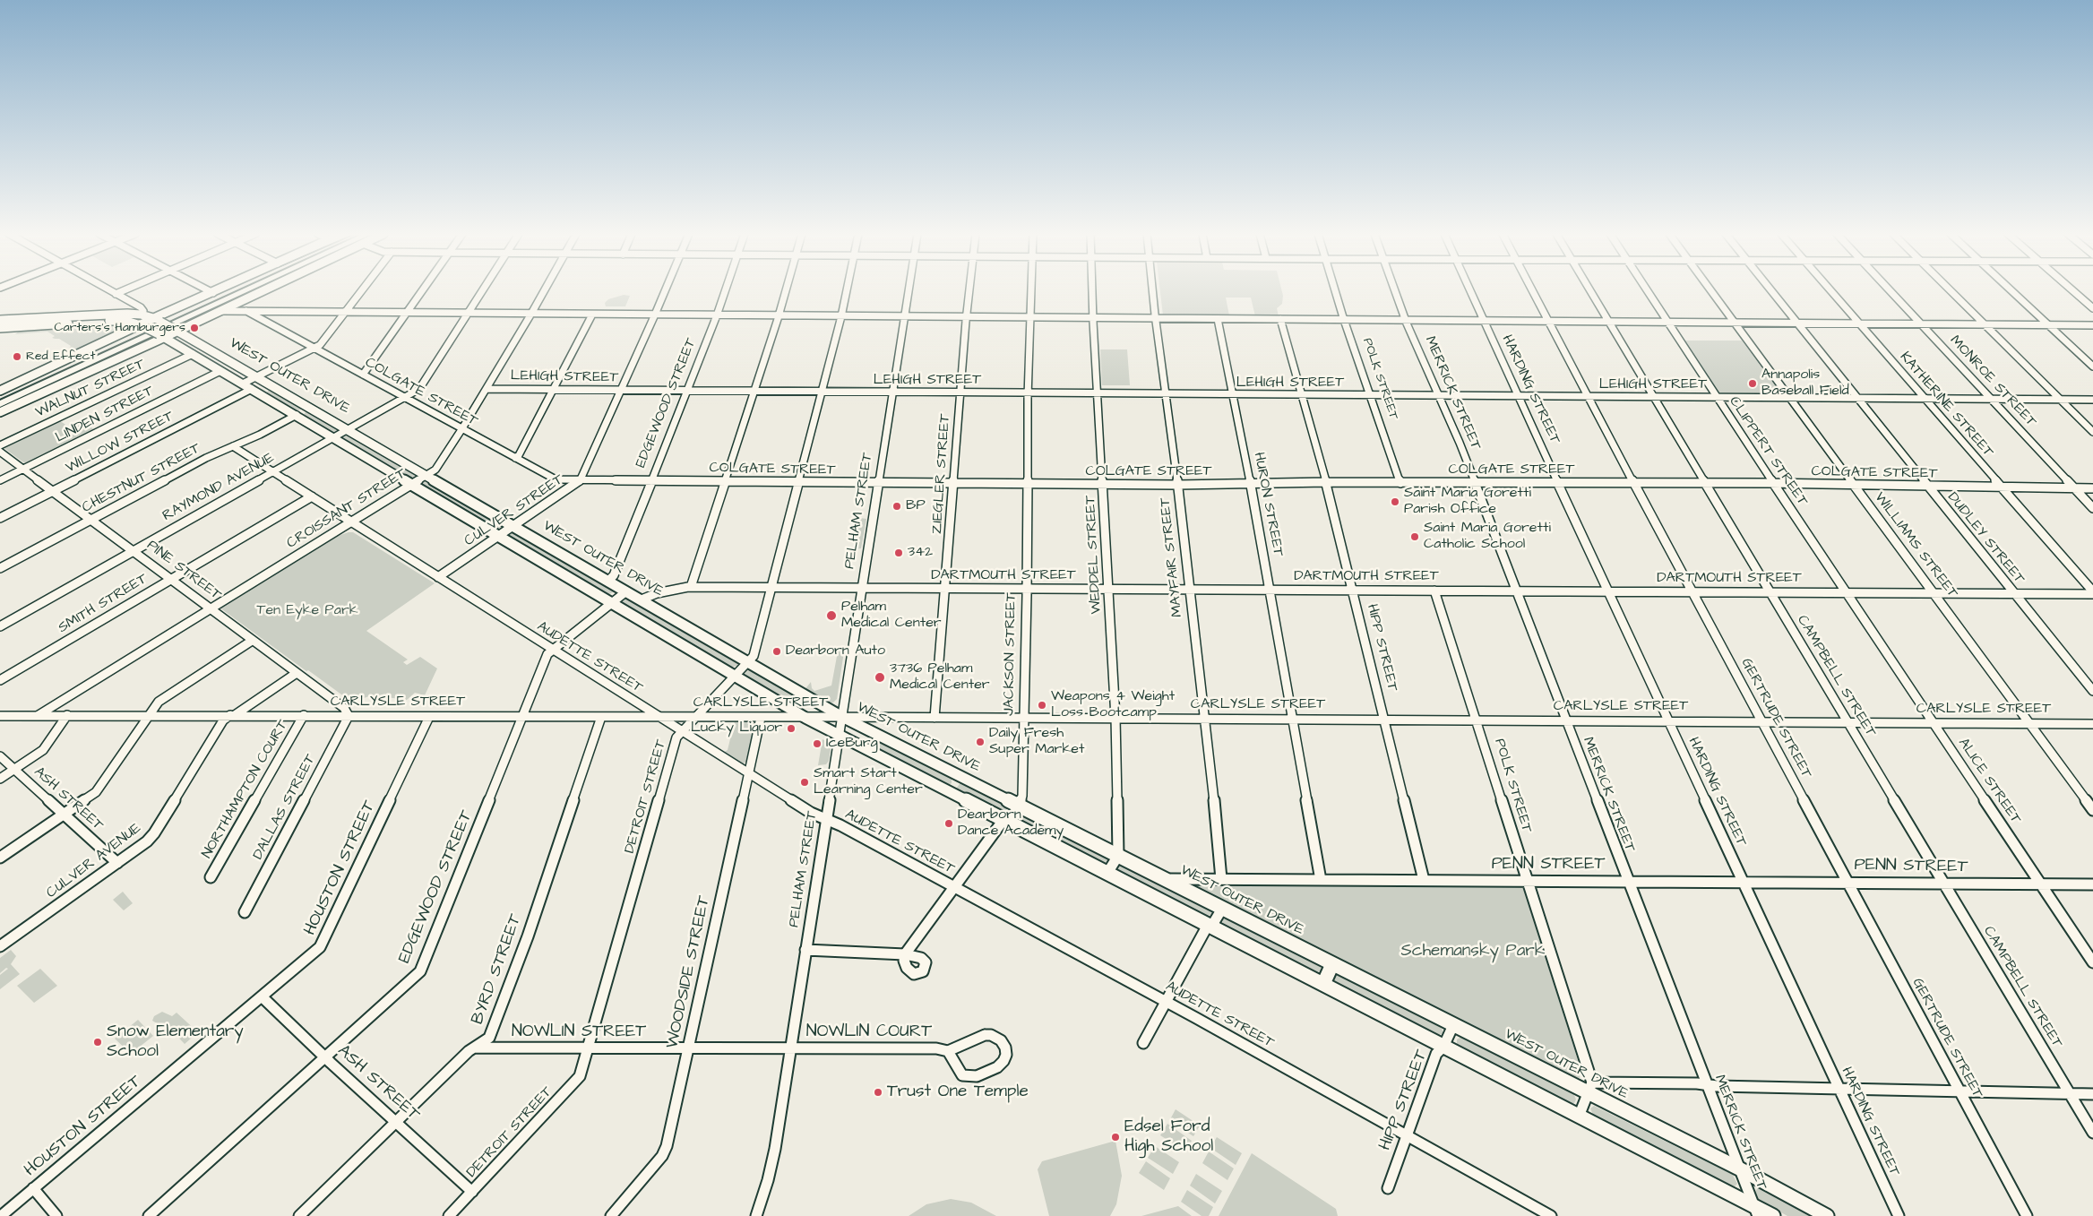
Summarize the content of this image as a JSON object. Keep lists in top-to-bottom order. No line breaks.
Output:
{"streets":{"main road":["WEST OUTER DRIVE"],"street":["LEHIGH STREET","POLK STREET","MONROE STREET","WALNUT STREET","HARDING STREET","COLGATE STREET","MERRICK STREET","EDGEWOOD STREET","KATHERINE STREET","LINDEN STREET","WILLOW STREET","CLIPPERT STREET","ZIEGLER STREET","CHESTNUT STREET","RAYMOND AVENUE","HURON STREET","CROISSANT STREET","CULVER STREET","PELHAM STREET","DUDLEY STREET","WILLIAMS STREET","WEDDEL STREET","MAYFAIR STREET","PINE STREET","DARTMOUTH STREET","SMITH STREET","HIPP STREET","JACKSON STREET","AUDETTE STREET","CAMPBELL STREET","CARLYSLE STREET","GERTRUDE STREET","ALICE STREET","NORTHAMPTON COURT","DETROIT STREET","ASH STREET","DALLAS STREET","CULVER AVENUE","PENN STREET","HOUSTON STREET","BYRD STREET","WOODSIDE STREET","NOWLIN STREET","NOWLIN COURT"]},"crossings":[["WEST OUTER DRIVE","POLK STREET"],["WEST OUTER DRIVE","WALNUT STREET"],["WEST OUTER DRIVE","MERRICK STREET"],["WEST OUTER DRIVE","EDGEWOOD STREET"],["WEST OUTER DRIVE","LINDEN STREET"],["WEST OUTER DRIVE","WILLOW STREET"],["WEST OUTER DRIVE","CHESTNUT STREET"],["WEST OUTER DRIVE","RAYMOND AVENUE"],["WEST OUTER DRIVE","CROISSANT STREET"],["WEST OUTER DRIVE","CULVER STREET"],["WEST OUTER DRIVE","PELHAM STREET"],["WEST OUTER DRIVE","WEDDEL STREET"],["WEST OUTER DRIVE","DARTMOUTH STREET"],["WEST OUTER DRIVE","HIPP STREET"],["WEST OUTER DRIVE","JACKSON STREET"],["WEST OUTER DRIVE","CARLYSLE STREET"],["WEST OUTER DRIVE","DETROIT STREET"],["WEST OUTER DRIVE","PENN STREET"],["LEHIGH STREET","POLK STREET"],["LEHIGH STREET","MONROE STREET"],["LEHIGH STREET","HARDING STREET"],["LEHIGH STREET","MERRICK STREET"],["LEHIGH STREET","EDGEWOOD STREET"],["LEHIGH STREET","KATHERINE STREET"],["LEHIGH STREET","CLIPPERT STREET"],["LEHIGH STREET","ZIEGLER STREET"],["LEHIGH STREET","HURON STREET"],["LEHIGH STREET","CROISSANT STREET"],["LEHIGH STREET","CULVER STREET"],["LEHIGH STREET","PELHAM STREET"],["LEHIGH STREET","DUDLEY STREET"],["LEHIGH STREET","WILLIAMS STREET"],["LEHIGH STREET","WEDDEL STREET"],["LEHIGH STREET","MAYFAIR STREET"],["LEHIGH STREET","HIPP STREET"],["LEHIGH STREET","JACKSON STREET"],["LEHIGH STREET","CAMPBELL STREET"],["LEHIGH STREET","GERTRUDE STREET"],["LEHIGH STREET","DETROIT STREET"],["POLK STREET","COLGATE STREET"],["POLK STREET","DARTMOUTH STREET"],["POLK STREET","CARLYSLE STREET"],["POLK STREET","PENN STREET"],["MONROE STREET","COLGATE STREET"],["HARDING STREET","COLGATE STREET"],["HARDING STREET","DARTMOUTH STREET"],["HARDING STREET","CARLYSLE STREET"],["HARDING STREET","PENN STREET"],["COLGATE STREET","MERRICK STREET"],["COLGATE STREET","EDGEWOOD STREET"],["COLGATE STREET","KATHERINE STREET"],["COLGATE STREET","CLIPPERT STREET"],["COLGATE STREET","ZIEGLER STREET"],["COLGATE STREET","RAYMOND AVENUE"],["COLGATE STREET","HURON STREET"],["COLGATE STREET","CROISSANT STREET"],["COLGATE STREET","CULVER STREET"],["COLGATE STREET","PELHAM STREET"],["COLGATE STREET","DUDLEY STREET"],["COLGATE STREET","WILLIAMS STREET"],["COLGATE STREET","WEDDEL STREET"],["COLGATE STREET","MAYFAIR STREET"],["COLGATE STREET","HIPP STREET"],["COLGATE STREET","JACKSON STREET"],["COLGATE STREET","CAMPBELL STREET"],["COLGATE STREET","GERTRUDE STREET"],["COLGATE STREET","DETROIT STREET"],["MERRICK STREET","DARTMOUTH STREET"],["MERRICK STREET","CARLYSLE STREET"],["MERRICK STREET","PENN STREET"],["EDGEWOOD STREET","AUDETTE STREET"],["EDGEWOOD STREET","CARLYSLE STREET"],["EDGEWOOD STREET","ASH STREET"],["KATHERINE STREET","DARTMOUTH STREET"],["LINDEN STREET","PINE STREET"],["WILLOW STREET","PINE STREET"],["CLIPPERT STREET","DARTMOUTH STREET"],["CLIPPERT STREET","ALICE STREET"],["ZIEGLER STREET","DARTMOUTH STREET"],["ZIEGLER STREET","CARLYSLE STREET"],["CHESTNUT STREET","PINE STREET"],["CHESTNUT STREET","AUDETTE STREET"],["RAYMOND AVENUE","PINE STREET"],["RAYMOND AVENUE","AUDETTE STREET"],["HURON STREET","DARTMOUTH STREET"],["HURON STREET","CARLYSLE STREET"],["HURON STREET","PENN STREET"],["CROISSANT STREET","PINE STREET"],["CROISSANT STREET","AUDETTE STREET"],["CROISSANT STREET","CARLYSLE STREET"],["CULVER STREET","AUDETTE STREET"],["PELHAM STREET","DARTMOUTH STREET"],["PELHAM STREET","AUDETTE STREET"],["PELHAM STREET","CARLYSLE STREET"],["PELHAM STREET","NOWLIN STREET"],["PELHAM STREET","NOWLIN COURT"],["DUDLEY STREET","DARTMOUTH STREET"],["WILLIAMS STREET","DARTMOUTH STREET"],["WILLIAMS STREET","CARLYSLE STREET"],["WEDDEL STREET","DARTMOUTH STREET"],["WEDDEL STREET","CARLYSLE STREET"],["MAYFAIR STREET","DARTMOUTH STREET"],["MAYFAIR STREET","CARLYSLE STREET"],["MAYFAIR STREET","PENN STREET"],["PINE STREET","SMITH STREET"],["PINE STREET","CARLYSLE STREET"],["PINE STREET","DALLAS STREET"],["PINE STREET","CULVER AVENUE"],["DARTMOUTH STREET","HIPP STREET"],["DARTMOUTH STREET","JACKSON STREET"],["DARTMOUTH STREET","CAMPBELL STREET"],["DARTMOUTH STREET","GERTRUDE STREET"],["DARTMOUTH STREET","ALICE STREET"],["DARTMOUTH STREET","DETROIT STREET"],["SMITH STREET","AUDETTE STREET"],["HIPP STREET","AUDETTE STREET"],["HIPP STREET","CARLYSLE STREET"],["HIPP STREET","PENN STREET"],["JACKSON STREET","AUDETTE STREET"],["JACKSON STREET","CARLYSLE STREET"],["AUDETTE STREET","CARLYSLE STREET"],["AUDETTE STREET","DETROIT STREET"],["AUDETTE STREET","WOODSIDE STREET"],["CAMPBELL STREET","CARLYSLE STREET"],["CAMPBELL STREET","PENN STREET"],["CARLYSLE STREET","GERTRUDE STREET"],["CARLYSLE STREET","ALICE STREET"],["CARLYSLE STREET","NORTHAMPTON COURT"],["CARLYSLE STREET","DETROIT STREET"],["CARLYSLE STREET","DALLAS STREET"],["CARLYSLE STREET","CULVER AVENUE"],["CARLYSLE STREET","HOUSTON STREET"],["CARLYSLE STREET","BYRD STREET"],["CARLYSLE STREET","WOODSIDE STREET"],["GERTRUDE STREET","PENN STREET"],["ALICE STREET","PENN STREET"],["DETROIT STREET","ASH STREET"],["DETROIT STREET","NOWLIN STREET"],["ASH STREET","CULVER AVENUE"],["ASH STREET","HOUSTON STREET"],["ASH STREET","BYRD STREET"],["BYRD STREET","NOWLIN STREET"],["WOODSIDE STREET","NOWLIN STREET"],["NOWLIN STREET","NOWLIN COURT"]],"parks":["Ten Eyke Park","Schemansky Park"],"places":["Carters's Hamburgers","Red Effect","Annapolis Baseball Field","Saint Maria Goretti Parish Office","BP","Saint Maria Goretti Catholic School","342","Pelham Medical Center","Dearborn Auto","3736 Pelham Medical Center","Weapons 4 Weight Loss Bootcamp","Lucky Liquor","Daily Fresh Super Market","IceBurg","Smart Start Learning Center","Dearborn Dance Academy","Snow Elementary School","Trust One Temple","Edsel Ford High School"]}
